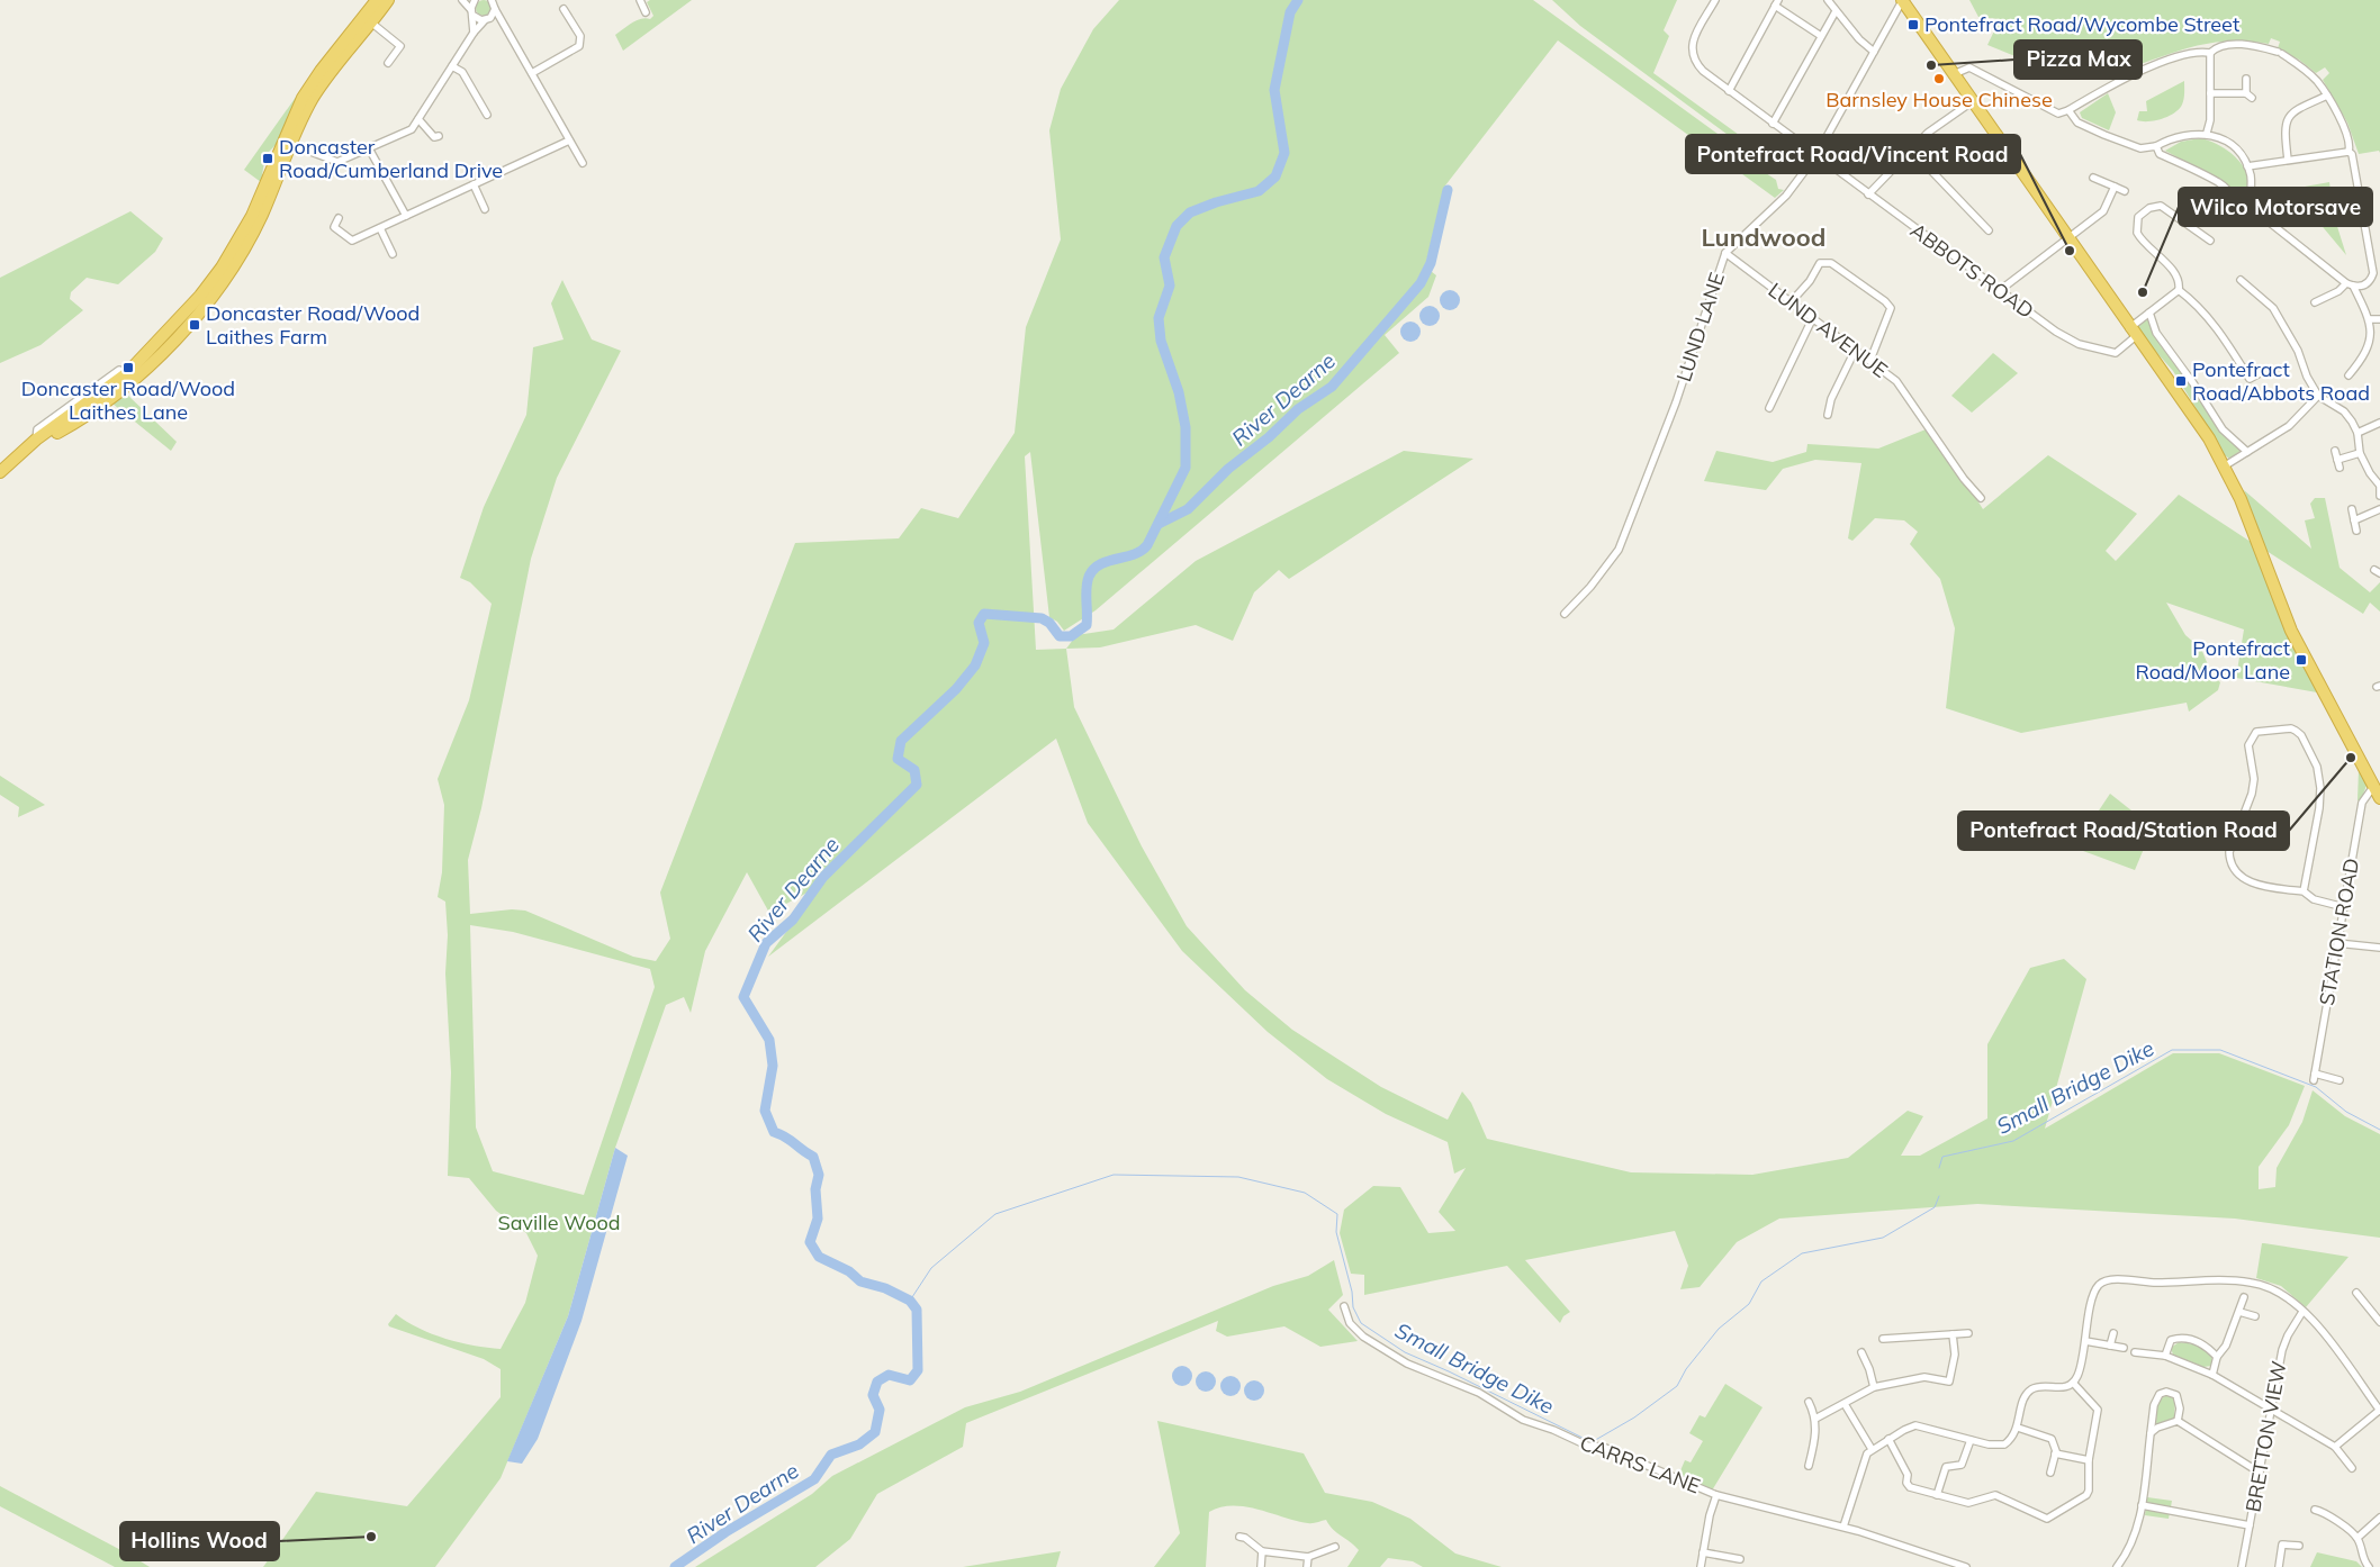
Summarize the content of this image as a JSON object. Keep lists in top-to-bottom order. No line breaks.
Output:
{"streets":{"street":["ABBOTS ROAD","LUND LANE","LUND AVENUE","STATION ROAD","BRETTON VIEW","CARRS LANE"]},"crossings":[["ABBOTS ROAD","LUND LANE"],["LUND LANE","LUND AVENUE"]],"districts":["Lundwood"],"water":["River Dearne","Small Bridge Dike"],"parks":["Saville Wood"],"places":{"transit":["Pontefract Road/Wycombe Street","Doncaster Road/Cumberland Drive","Doncaster Road/Wood Laithes Farm","Doncaster Road/Wood Laithes Lane","Pontefract Road/Abbots Road","Pontefract Road/Moor Lane"],"other":["Pizza Max","Barnsley House Chinese","Pontefract Road/Vincent Road","Wilco Motorsave","Pontefract Road/Station Road","Hollins Wood"]}}
